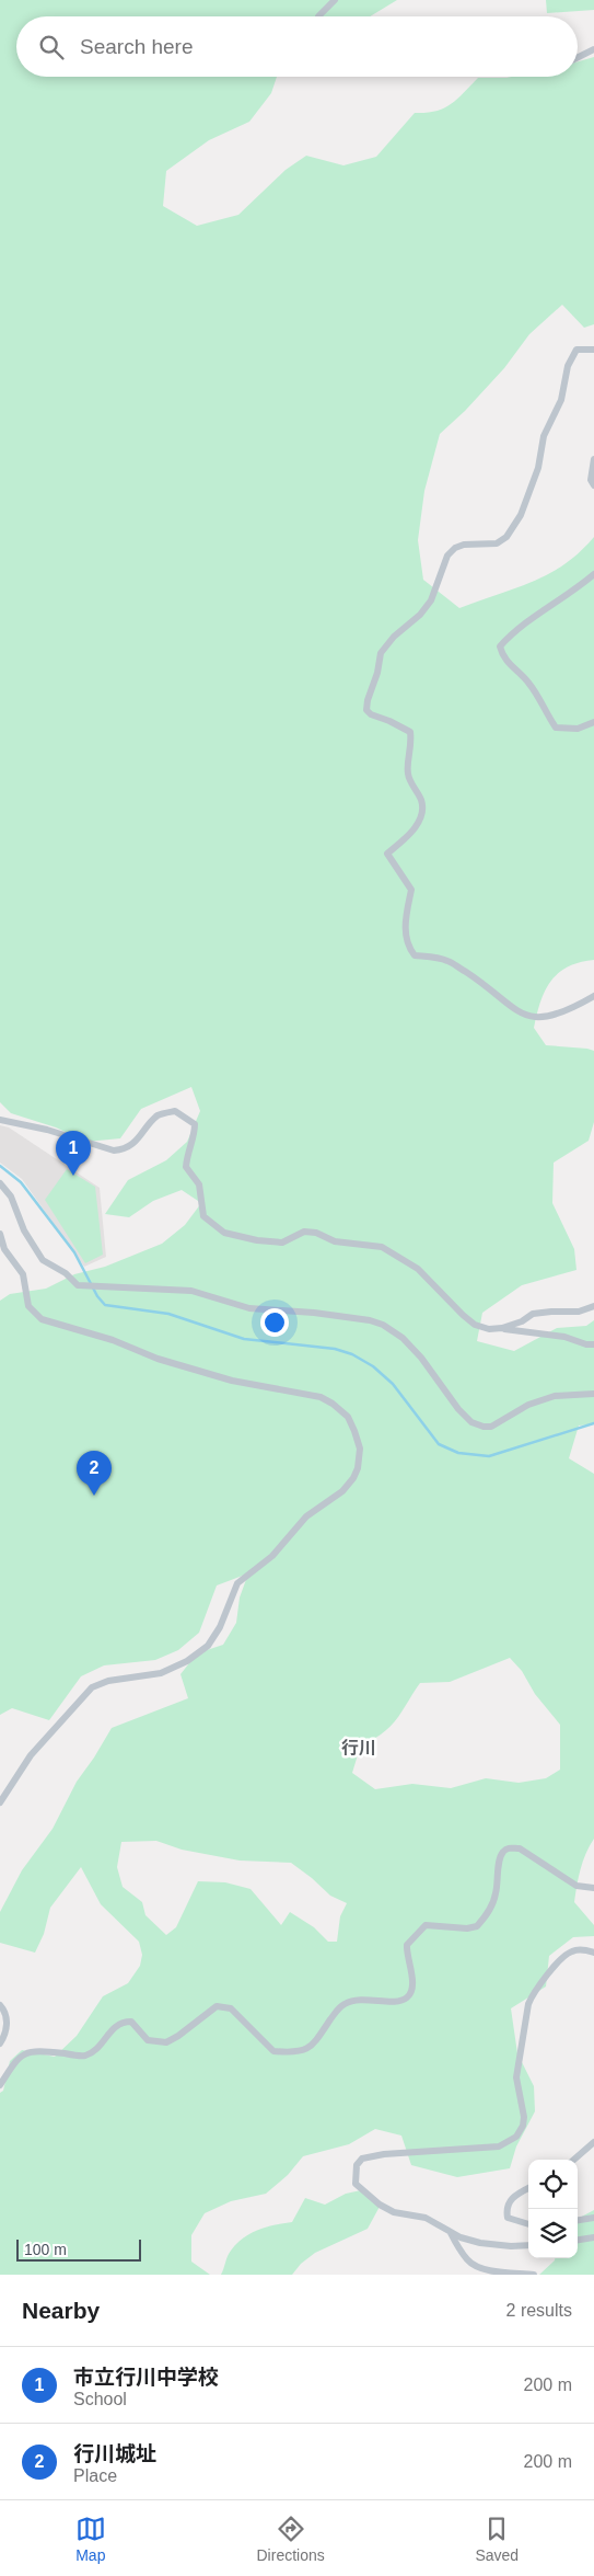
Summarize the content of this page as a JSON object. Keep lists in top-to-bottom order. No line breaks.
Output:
{"districts":["行川"],"scale_bar":"100 m","page":{"search":"Search here","pins":["1","2"],"scale":"100 m","heading":["Nearby","2 results"],"list":[{"mark":"1","name":"市立行川中学校","note":"School","value":"200 m"},{"mark":"2","name":"行川城址","note":"Place","value":"200 m"}],"nav":["Map","Directions","Saved"]}}
